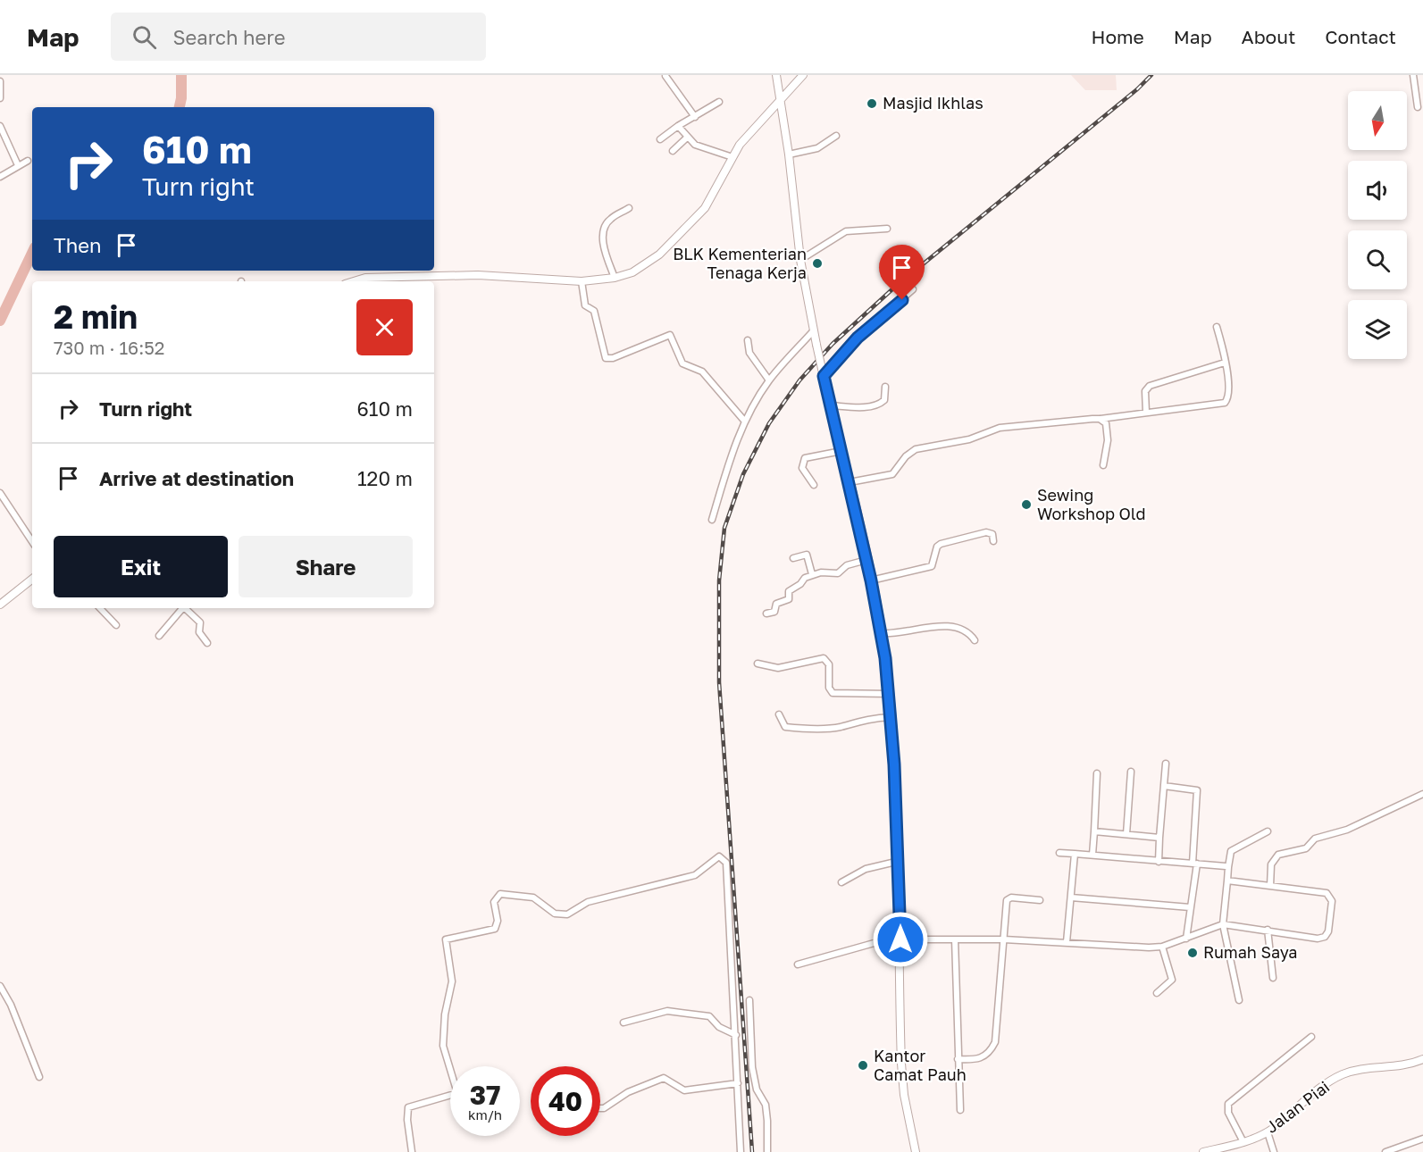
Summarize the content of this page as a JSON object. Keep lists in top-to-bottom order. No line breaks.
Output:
{"streets":{"street":["Jalan Piai"]},"places":["Masjid Ikhlas","BLK Kementerian Tenaga Kerja","Sewing Workshop Old","Rumah Saya","Kantor Camat Pauh"],"north":"bottom","page":{"header":"Map","search":"Search here","nav":["Home","Map","About","Contact"],"turn":["610 m","Turn right"],"then":"Then","heading":["2 min","730 m · 16:52"],"list":[{"name":"Turn right","value":"610 m"},{"name":"Arrive at destination","value":"120 m"}],"buttons":["Exit","Share"],"speed":"37 km/h","limit":"40"}}
